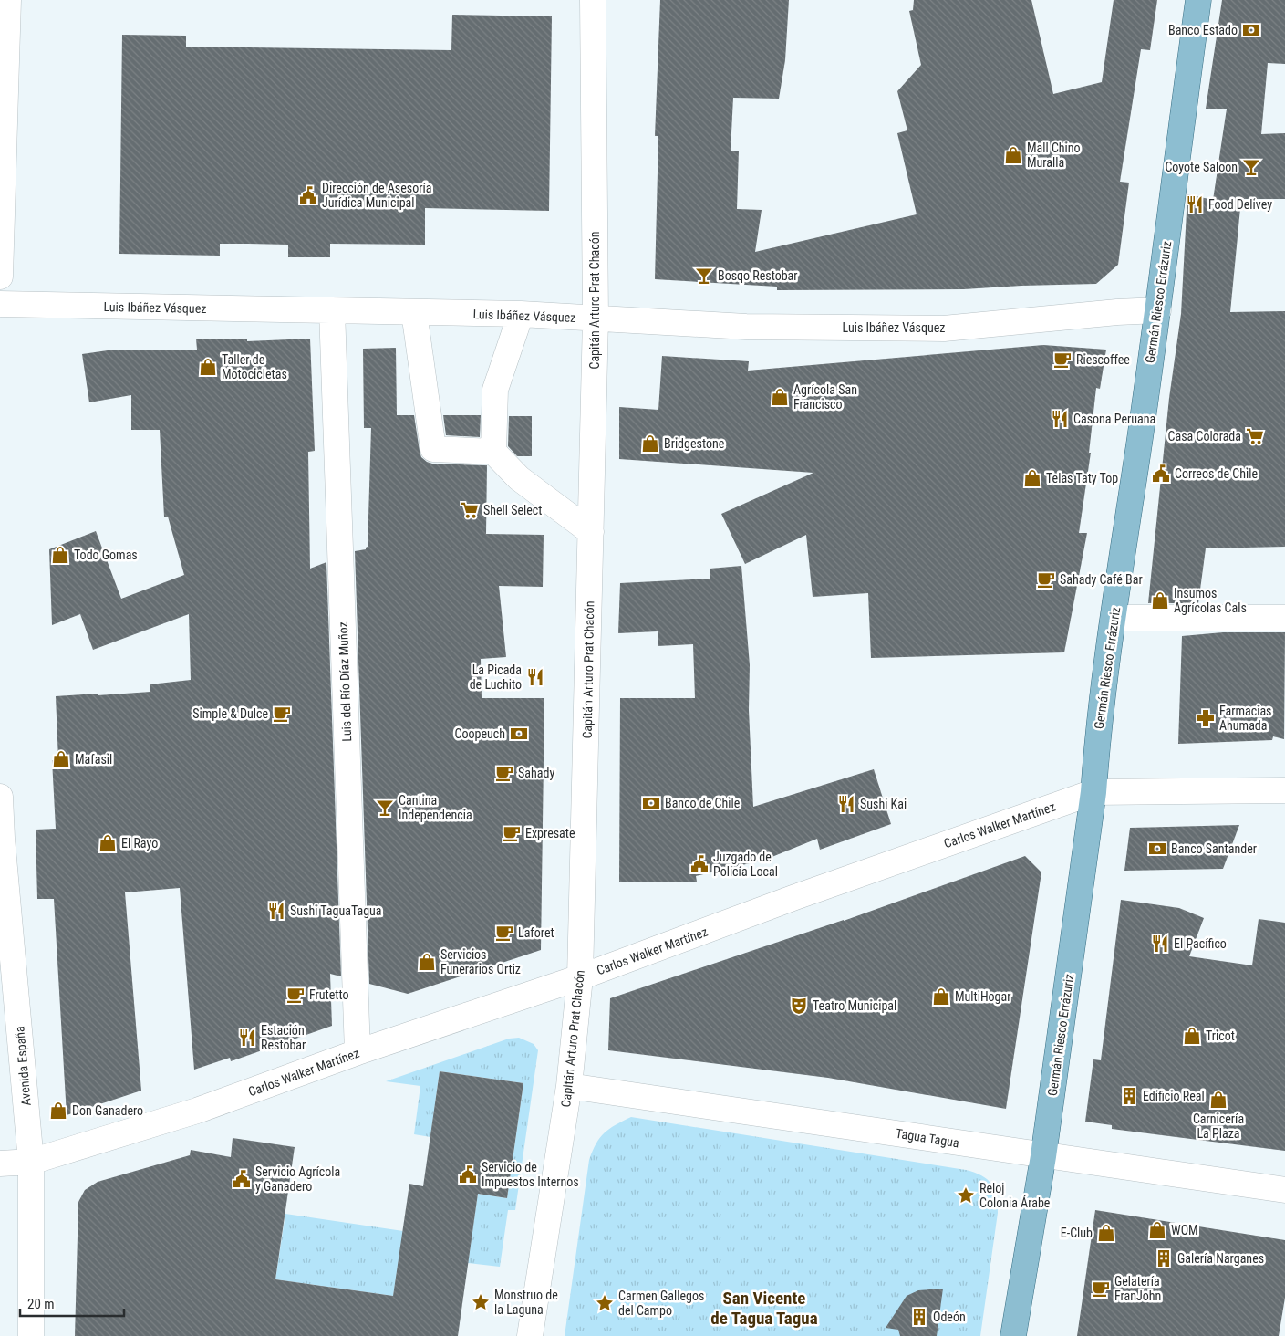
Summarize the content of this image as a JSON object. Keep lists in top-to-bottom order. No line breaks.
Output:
{"streets":{"main road":["Germán Riesco Errázuriz"],"street":["Capitán Arturo Prat Chacón","Luis Ibáñez Vásquez","Luis del Río Díaz Muñoz","Carlos Walker Martínez","Avenida España","Tagua Tagua"]},"crossings":[["Capitán Arturo Prat Chacón","Luis Ibáñez Vásquez"],["Capitán Arturo Prat Chacón","Carlos Walker Martínez"],["Capitán Arturo Prat Chacón","Tagua Tagua"],["Germán Riesco Errázuriz","Luis Ibáñez Vásquez"],["Germán Riesco Errázuriz","Carlos Walker Martínez"],["Germán Riesco Errázuriz","Tagua Tagua"],["Luis Ibáñez Vásquez","Luis del Río Díaz Muñoz"],["Luis del Río Díaz Muñoz","Carlos Walker Martínez"],["Carlos Walker Martínez","Avenida España"]],"districts":["San Vicente de Tagua Tagua"],"places":{"bank":["Banco Estado","Coopeuch","Banco de Chile","Banco Santander"],"shop":["Mall Chino Muralla","Taller de Motocicletas","Agrícola San Francisco","Bridgestone","Telas Taty Top","Todo Gomas","Insumos Agrícolas Cals","Mafasil","El Rayo","Servicios Funerarios Ortiz","MultiHogar","Tricot","Carnicería La Plaza","Don Ganadero","WOM","E-Club"],"bar":["Coyote Saloon","Bosqo Restobar","Cantina Independencia"],"public building":["Dirección de Asesoría Jurídica Municipal","Correos de Chile","Juzgado de Policía Local","Servicio de Impuestos Internos","Servicio Agrícola y Ganadero"],"restaurant":["Food Delivey","Casona Peruana","La Picada de Luchito","Sushi Kai","Sushi TaguaTagua","El Pacífico","Estación Restobar"],"cafe":["Riescoffee","Sahady Café Bar","Simple & Dulce","Sahady","Expresate","Laforet","Frutetto","Gelatería FranJohn"],"supermarket":["Casa Colorada","Shell Select"],"pharmacy":["Farmacias Ahumada"],"theatre":["Teatro Municipal"],"building":["Edificio Real","Galería Narganes","Odeón"],"place":["Reloj Colonia Árabe","Monstruo de la Laguna","Carmen Gallegos del Campo"]},"scale_bar":"20 m"}
